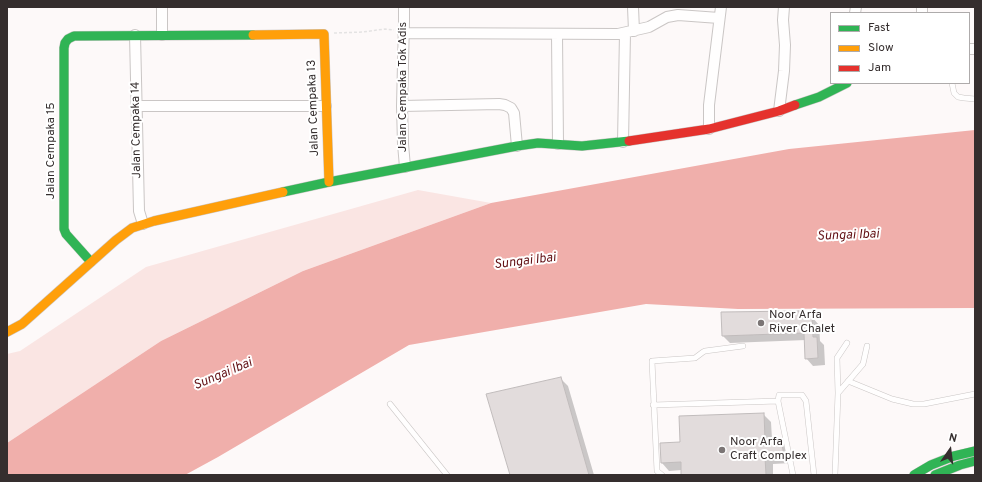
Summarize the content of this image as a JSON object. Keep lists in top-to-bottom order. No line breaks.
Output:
{"streets":{"street":["Jalan Cempaka Tok Adis","Jalan Cempaka 13","Jalan Cempaka 14","Jalan Cempaka 15"]},"crossings":[["Jalan Cempaka 14","Jalan Cempaka 15"]],"water":["Sungai Ibai"],"places":["Noor Arfa River Chalet","Noor Arfa Craft Complex"],"legend":["Fast","Slow","Jam"],"north":"top"}
